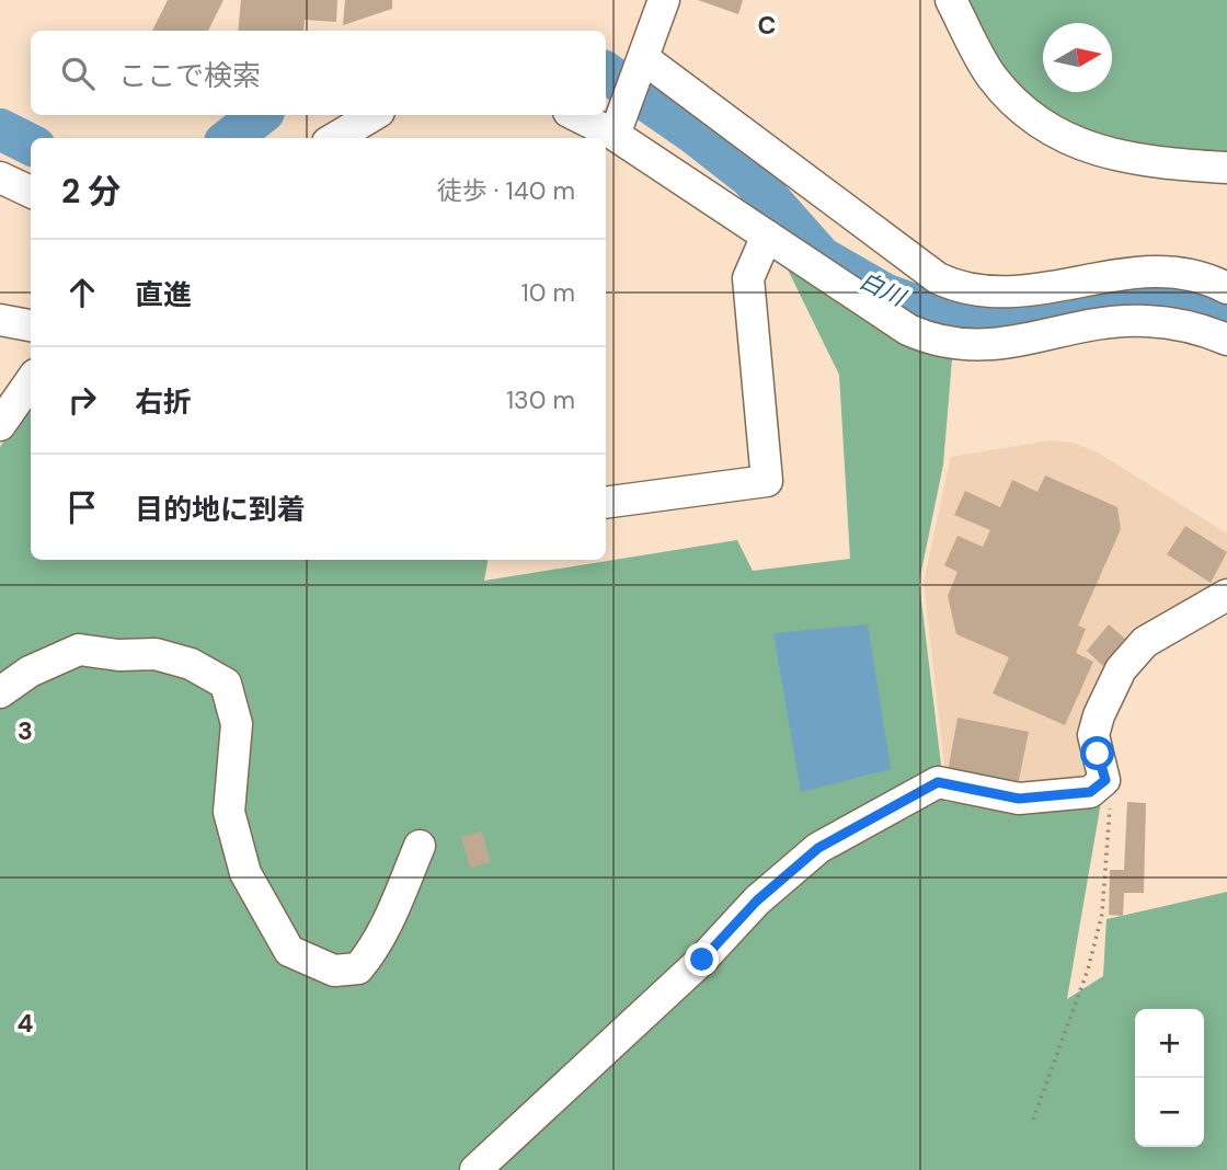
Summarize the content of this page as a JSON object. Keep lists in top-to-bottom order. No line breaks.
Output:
{"water":["白川"],"north":"right","page":{"search":"ここで検索","heading":["2 分","徒歩 · 140 m"],"list":[["直進","10 m"],["右折","130 m"],"目的地に到着"],"map_buttons":["+","−"]},"grid":{"columns":["C"],"rows":["3","4"]}}
